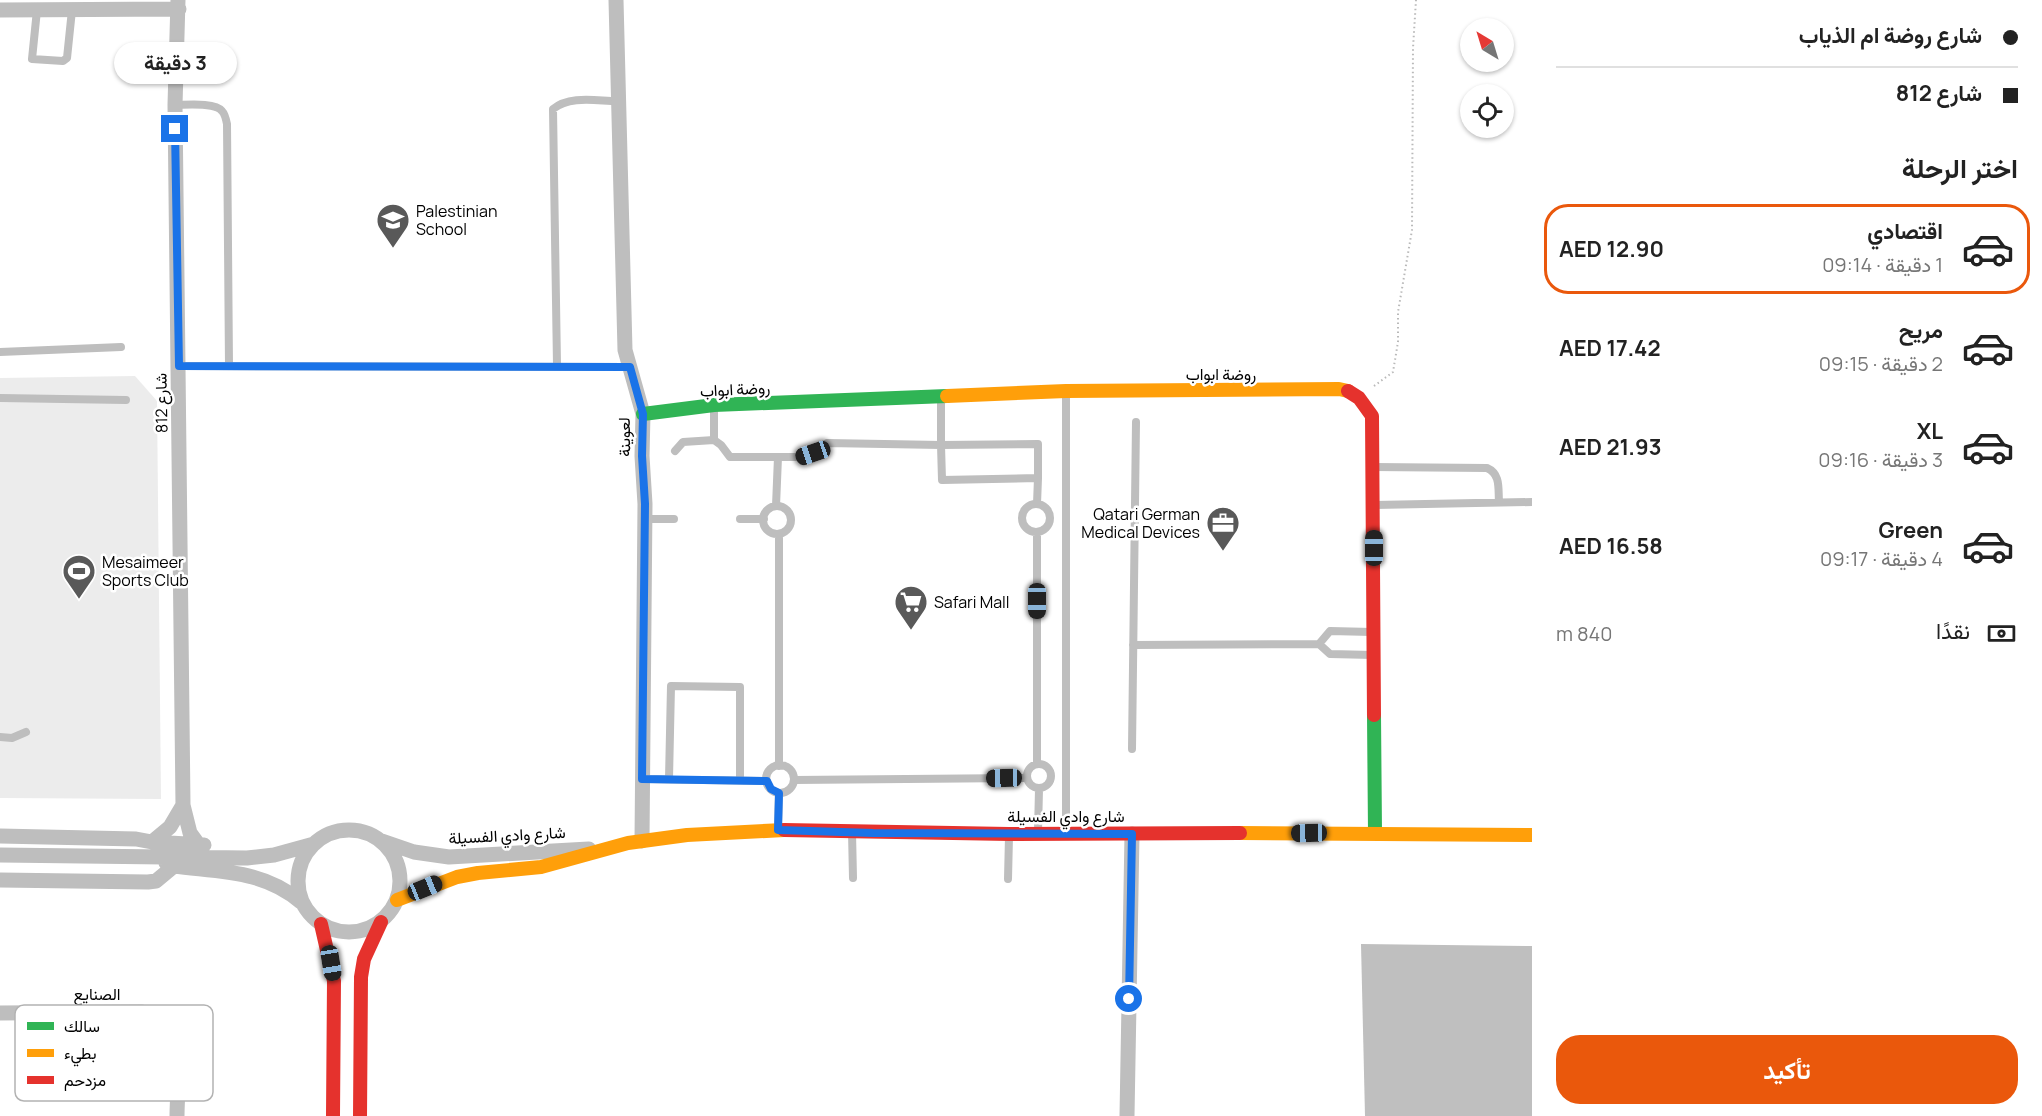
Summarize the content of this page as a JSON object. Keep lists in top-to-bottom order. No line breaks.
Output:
{"streets":{"street":["روضة ابواب","شارع 812","لعوينة","شارع وادي الفسيلة","الصنايع"]},"crossings":[["روضة ابواب","لعوينة"],["لعوينة","شارع وادي الفسيلة"]],"places":{"school or university":["Palestinian School"],"office":["Qatari German Medical Devices"],"sports":["Mesaimeer Sports Club"],"supermarket":["Safari Mall"]},"legend":["سالك","بطيء","مزدحم"],"north":"top left","page":{"banner":["شارع روضة ام الذياب","شارع 812"],"bubble":"3 دقيقة","heading":"اختر الرحلة","list":[{"name":"اقتصادي","note":"1 دقيقة · 09:14","value":"AED 12.90"},{"name":"مريح","note":"2 دقيقة · 09:15","value":"AED 17.42"},{"name":"XL","note":"3 دقيقة · 09:16","value":"AED 21.93"},{"name":"Green","note":"4 دقيقة · 09:17","value":"AED 16.58"}],"pay":["نقدًا","840 m"],"buttons":"تأكيد"}}
